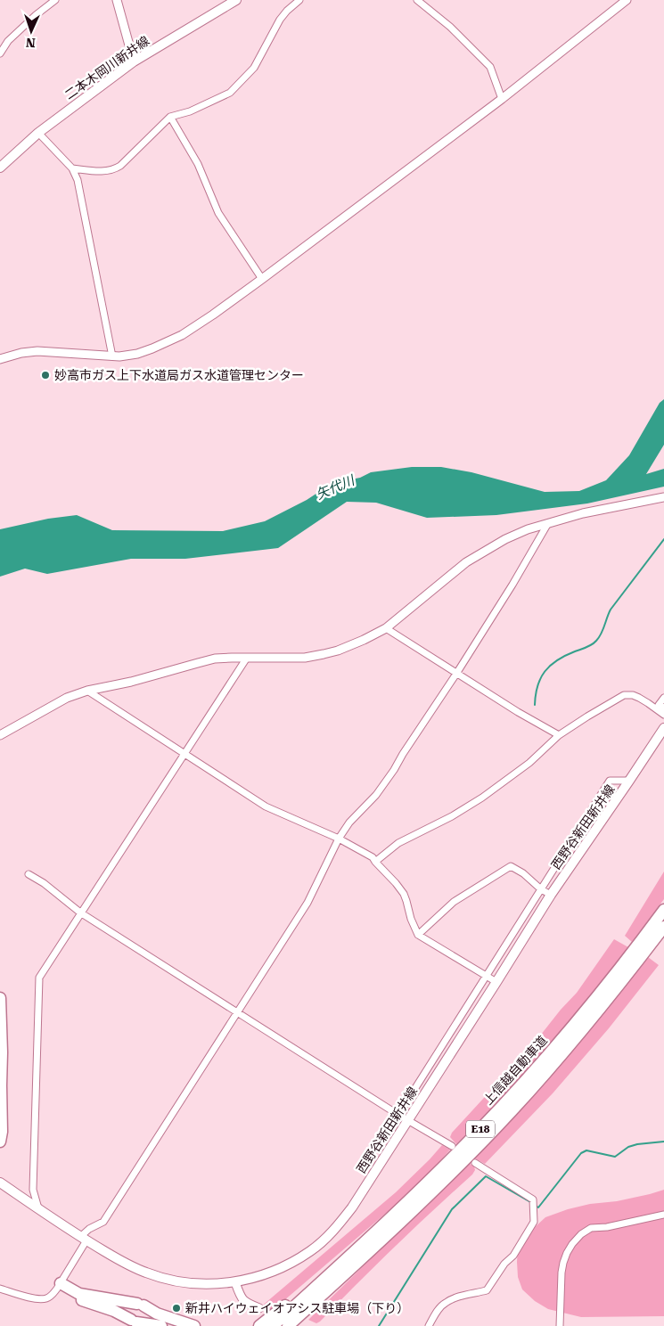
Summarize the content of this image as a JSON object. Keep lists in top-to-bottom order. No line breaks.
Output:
{"streets":{"highway":["上信越自動車道","E18"],"main road":["二本木岡川新井線","西野谷新田新井線"]},"water":["矢代川"],"places":["妙高市ガス上下水道局ガス水道管理センター","新井ハイウェイオアシス駐車場（下り）"],"north":"bottom"}
